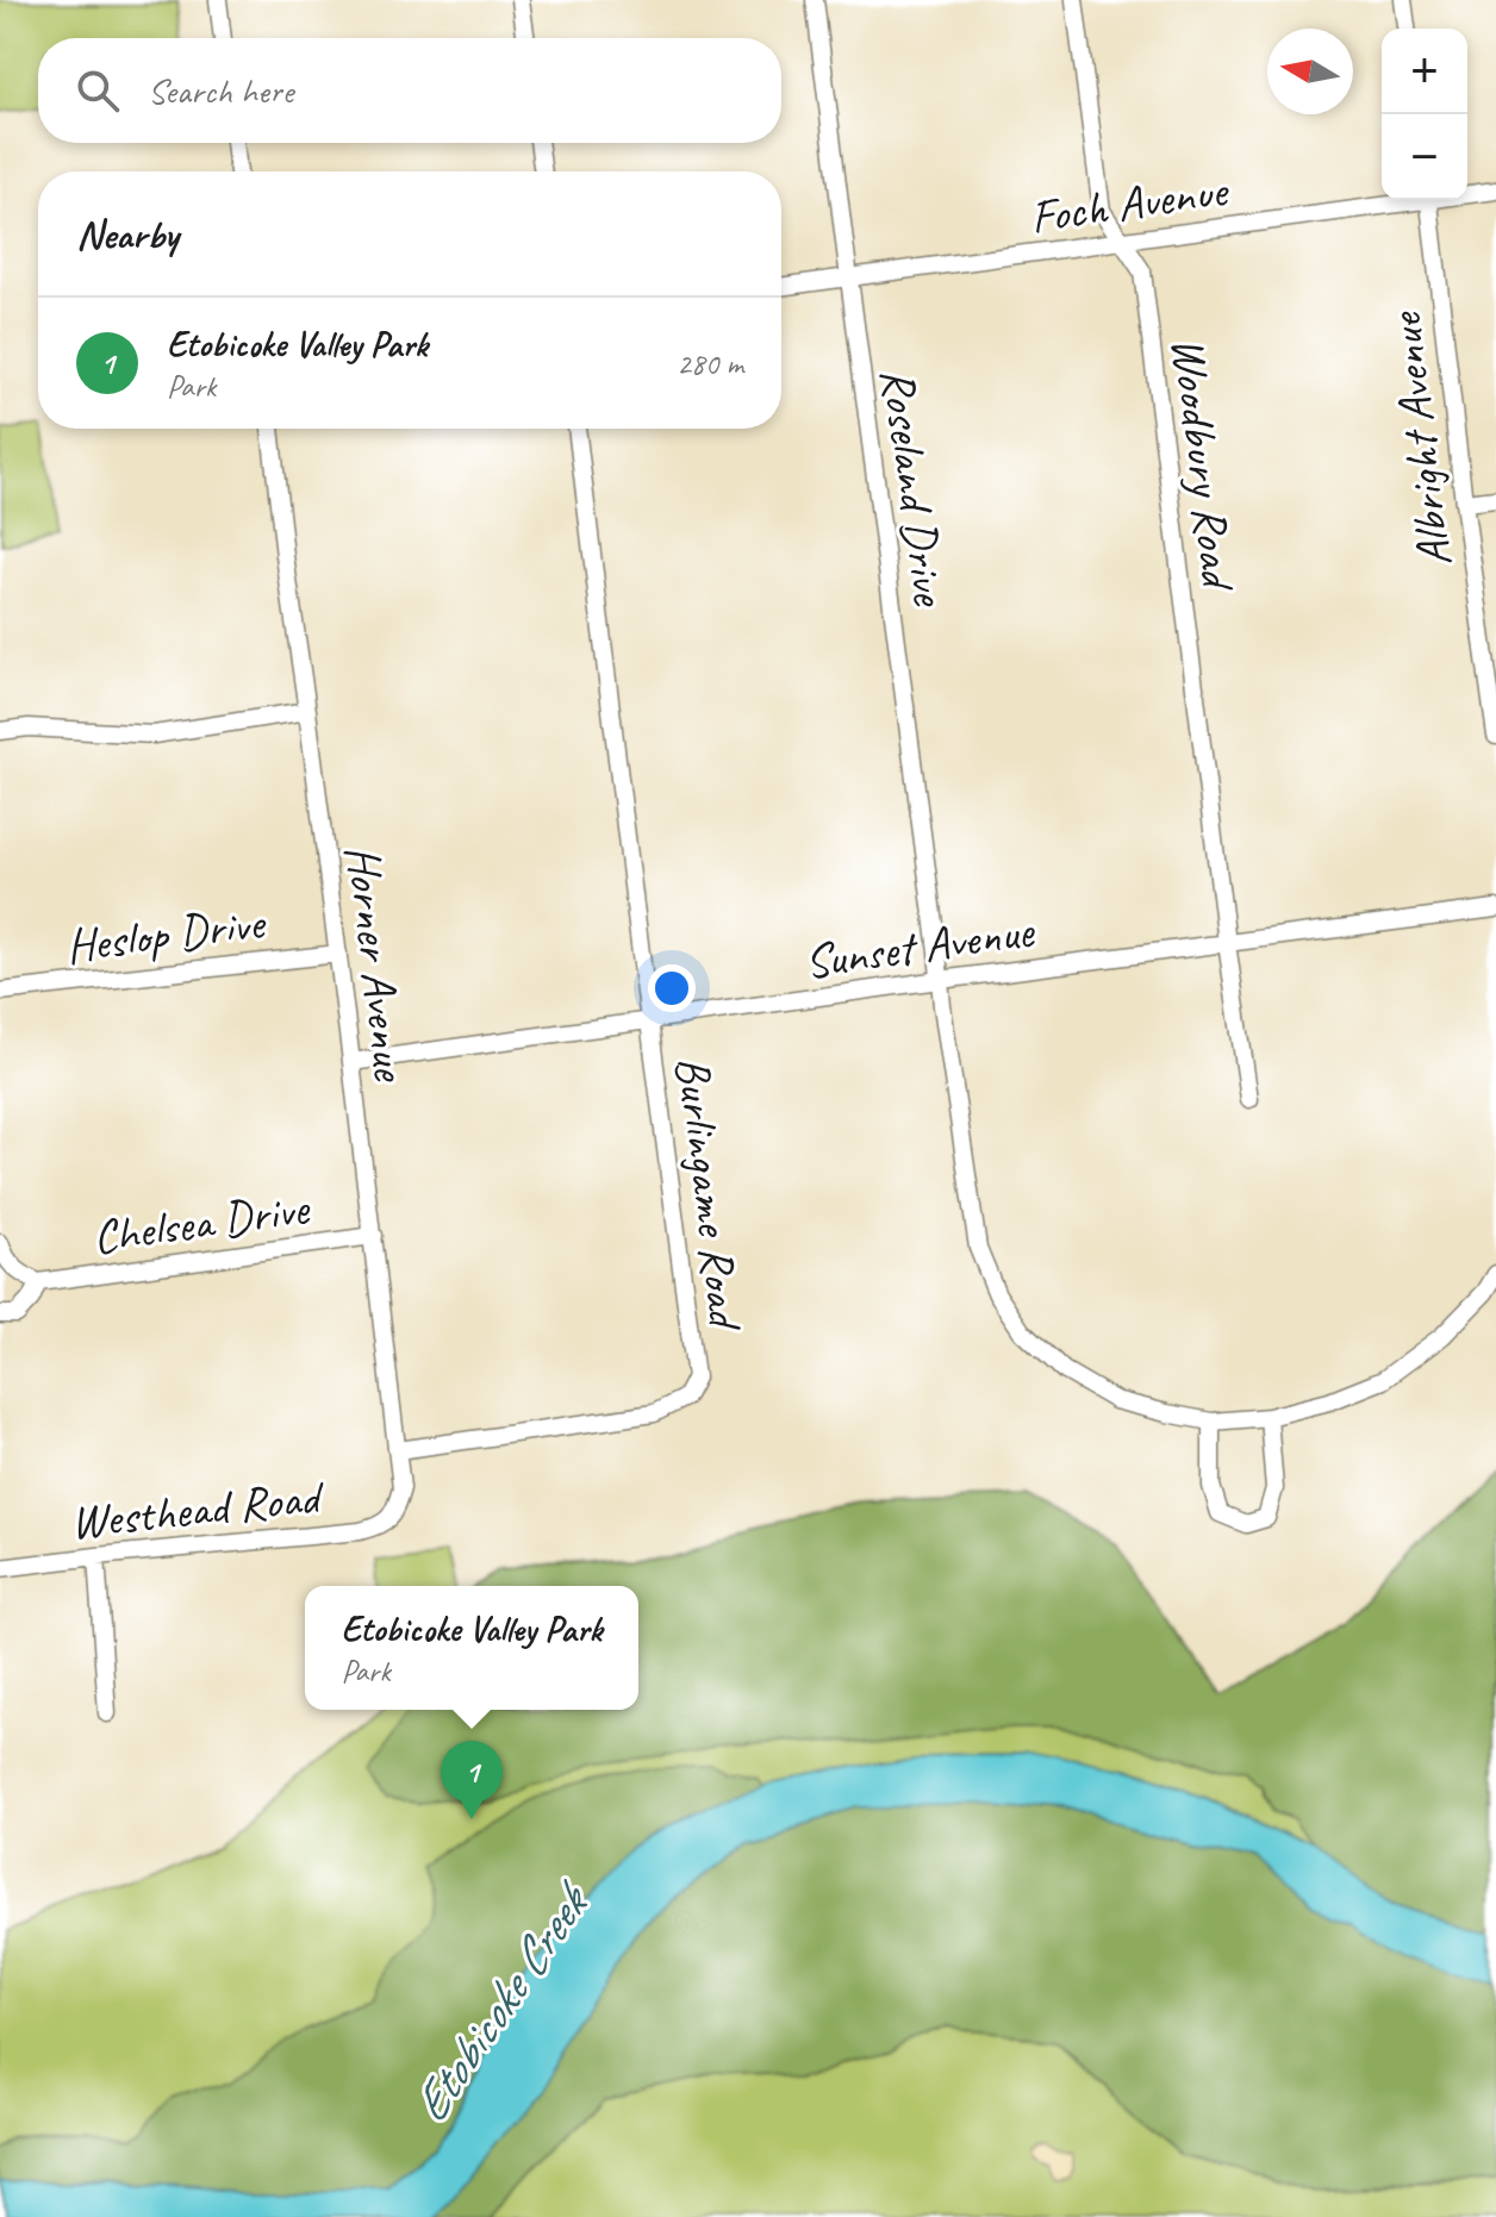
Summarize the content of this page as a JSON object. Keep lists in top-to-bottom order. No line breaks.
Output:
{"streets":{"street":["Foch Avenue","Albright Avenue","Woodbury Road","Roseland Drive","Heslop Drive","Sunset Avenue","Horner Avenue","Burlingame Road","Chelsea Drive","Westhead Road"]},"crossings":[["Foch Avenue","Woodbury Road"],["Foch Avenue","Roseland Drive"],["Woodbury Road","Sunset Avenue"],["Roseland Drive","Sunset Avenue"],["Heslop Drive","Horner Avenue"],["Sunset Avenue","Horner Avenue"],["Sunset Avenue","Burlingame Road"],["Horner Avenue","Burlingame Road"],["Horner Avenue","Chelsea Drive"],["Horner Avenue","Westhead Road"]],"water":["Etobicoke Creek"],"north":"left","page":{"map_buttons":["+","−"],"search":"Search here","heading":"Nearby","list":[{"mark":"1","name":"Etobicoke Valley Park","note":"Park","value":"280 m"}],"popup":["Etobicoke Valley Park","Park"],"pins":"1"}}
